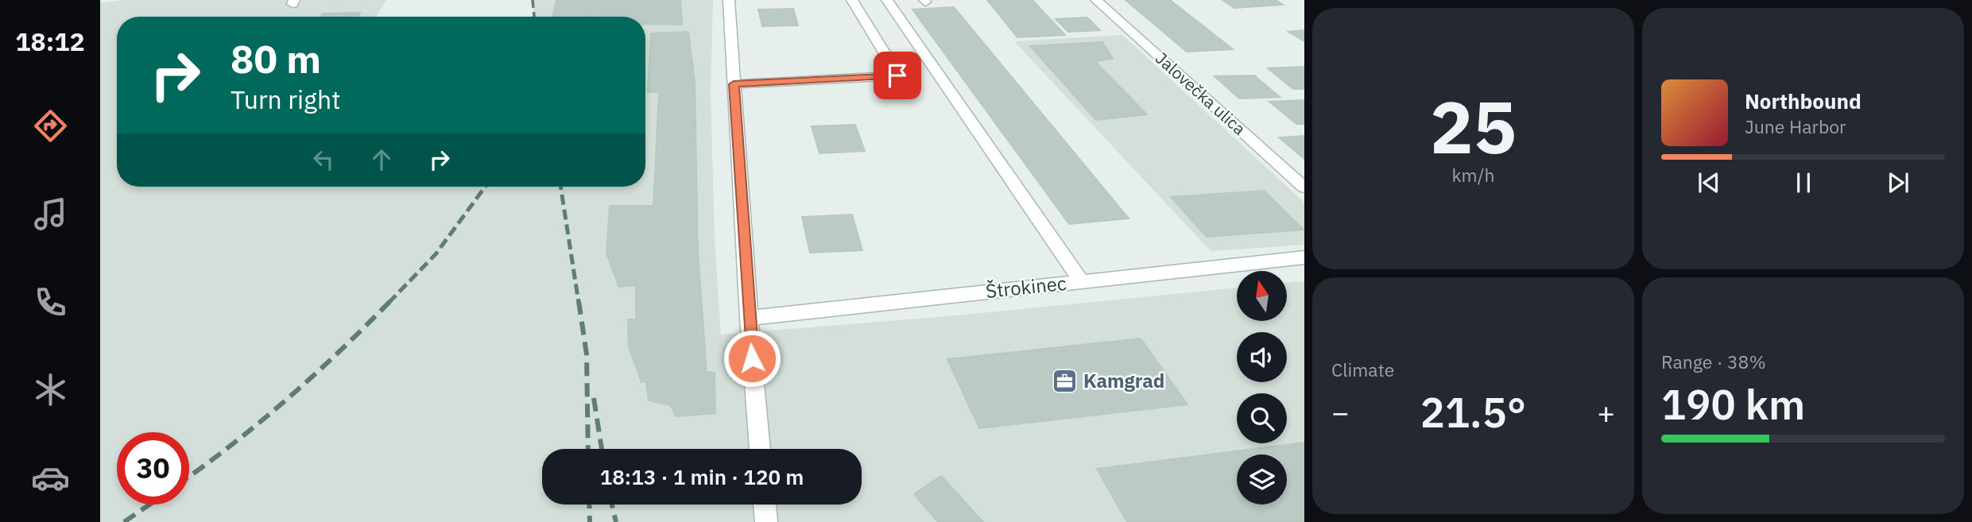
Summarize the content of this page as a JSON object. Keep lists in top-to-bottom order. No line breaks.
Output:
{"streets":{"street":["Jalovečka ulica","Štrokinec"]},"places":{"office":["Kamgrad"]},"north":"top","page":{"tabs":"18:12","tile":[["25","km/h"],"Climate",["Range · 38%","190 km"]],"turn":["80 m","Turn right"],"song":["Northbound","June Harbor"],"heat":["−","21.5°","+"],"limit":"30","trip":"18:13 · 1 min · 120 m"}}
